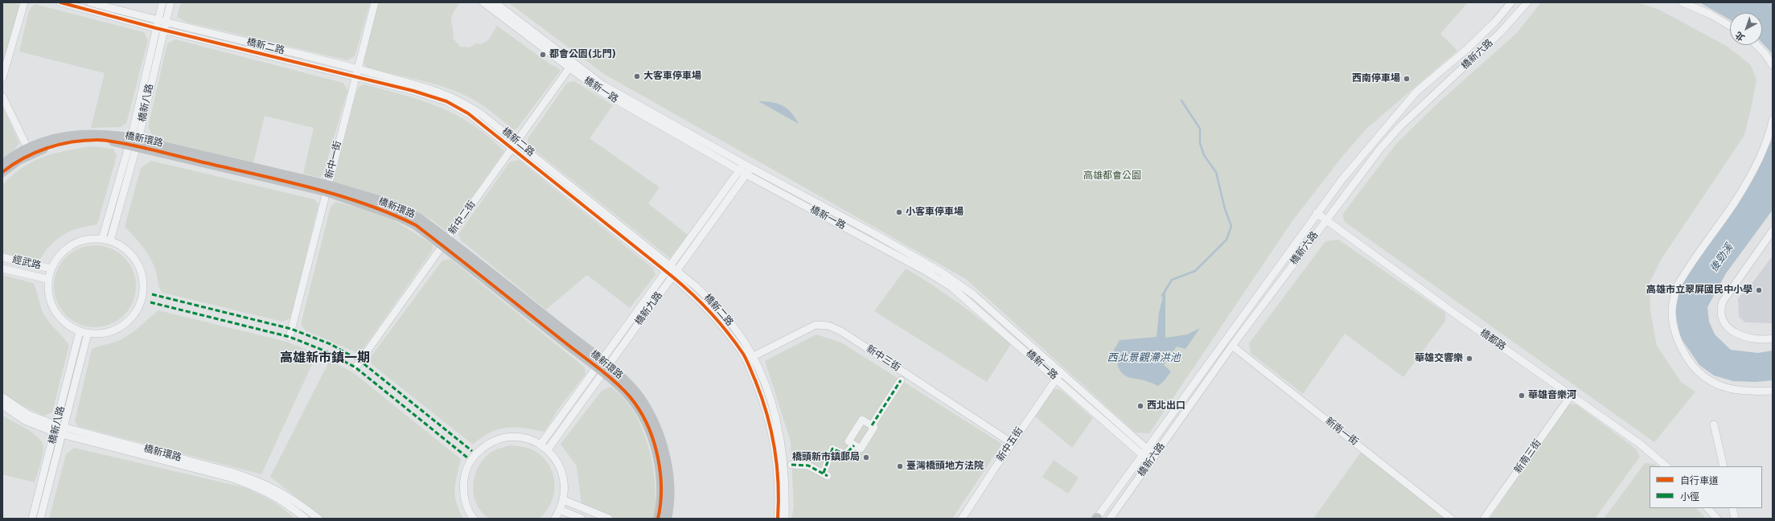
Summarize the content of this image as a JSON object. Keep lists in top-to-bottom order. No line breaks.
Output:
{"streets":{"street":["橋新二路","橋新六路","橋新一路","橋新八路","橋新環路","新中一街","新中二街","經武路","橋新九路","橋都路","新中三街","新南一街","新中五街","新南三街"]},"crossings":[["橋新二路","橋新八路"],["橋新二路","新中一街"],["橋新二路","新中二街"],["橋新二路","橋新九路"],["橋新二路","新中三街"],["橋新六路","橋新一路"],["橋新六路","橋都路"],["橋新六路","新南一街"],["橋新一路","新中二街"],["橋新一路","橋新九路"],["橋新一路","新中五街"],["橋新八路","橋新環路"],["橋新八路","經武路"],["橋新環路","新中一街"],["橋新環路","新中二街"],["橋新環路","橋新九路"],["橋都路","新南三街"],["新中三街","新中五街"]],"districts":["高雄新市鎮一期"],"water":["後勁溪","西北景觀滯洪池"],"parks":["高雄都會公園"],"places":["都會公園(北門)","大客車停車場","西南停車場","小客車停車場","高雄市立翠屏國民中小學","華雄交響樂","華雄音樂河","西北出口","橋頭新市鎮郵局","臺灣橋頭地方法院"],"legend":["自行車道","小徑"],"north":"bottom left"}
